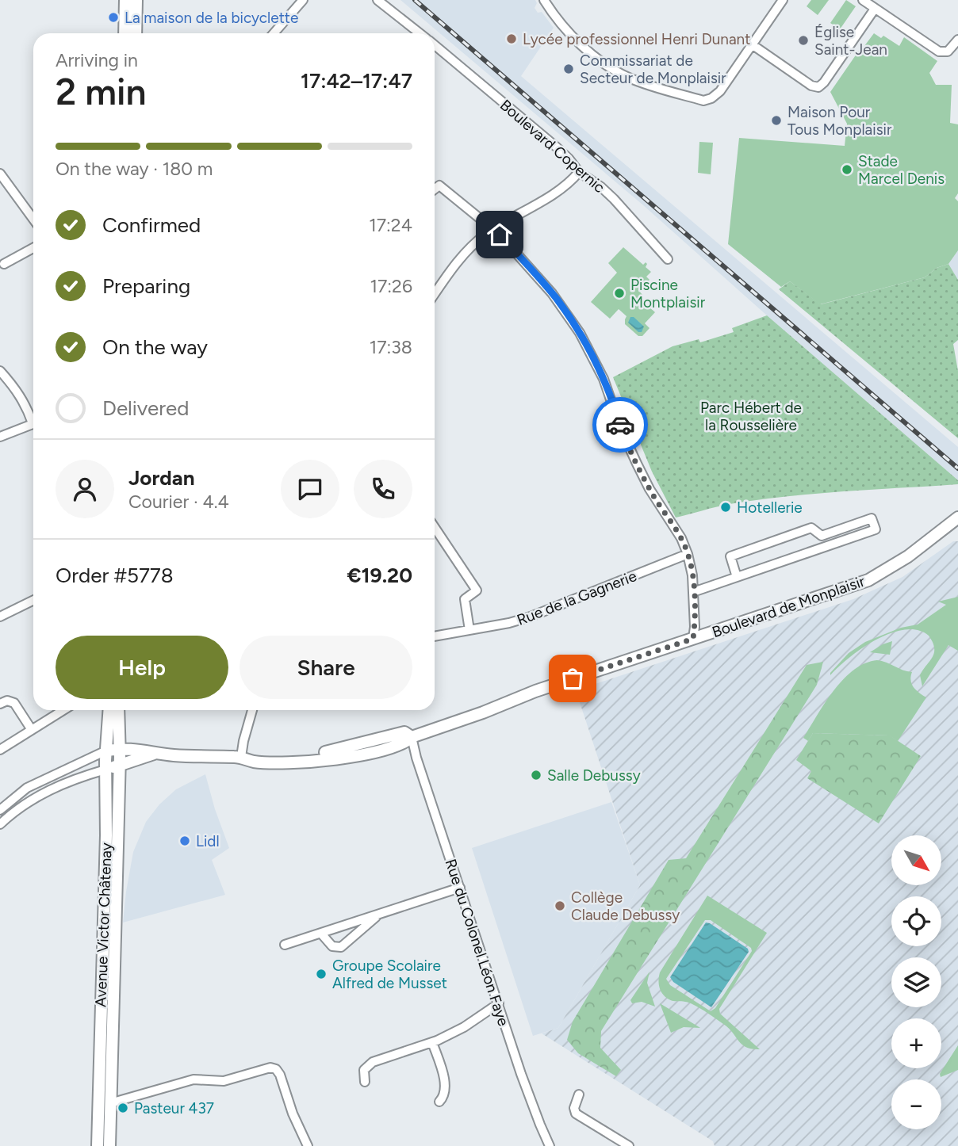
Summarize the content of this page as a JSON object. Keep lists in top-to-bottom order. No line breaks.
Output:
{"streets":{"main road":["Boulevard de Monplaisir","Avenue Victor Châtenay"],"street":["Boulevard Copernic","Rue de la Gagnerie","Rue du Colonel Léon Faye"]},"crossings":[["Boulevard de Monplaisir","Avenue Victor Châtenay"],["Boulevard de Monplaisir","Rue du Colonel Léon Faye"]],"parks":["Parc Hébert de la Rousselière"],"places":["La maison de la bicyclette","Lycée professionnel Henri Dunant","Église Saint-Jean","Commissariat de Secteur de Monplaisir","Maison Pour Tous Monplaisir","Stade Marcel Denis","Piscine Montplaisir","Hotellerie","Salle Debussy","Lidl","Collège Claude Debussy","Groupe Scolaire Alfred de Musset","Pasteur 437"],"north":"bottom right","page":{"heading":["2 min","Arriving in","17:42–17:47"],"panel":["Jordan","Courier · 4.4","Order #5778","€19.20"],"bar":"On the way · 180 m","list":[["Confirmed","17:24"],["Preparing","17:26"],["On the way","17:38"],"Delivered"],"buttons":["Help","Share"],"map_buttons":["+","−"]}}
